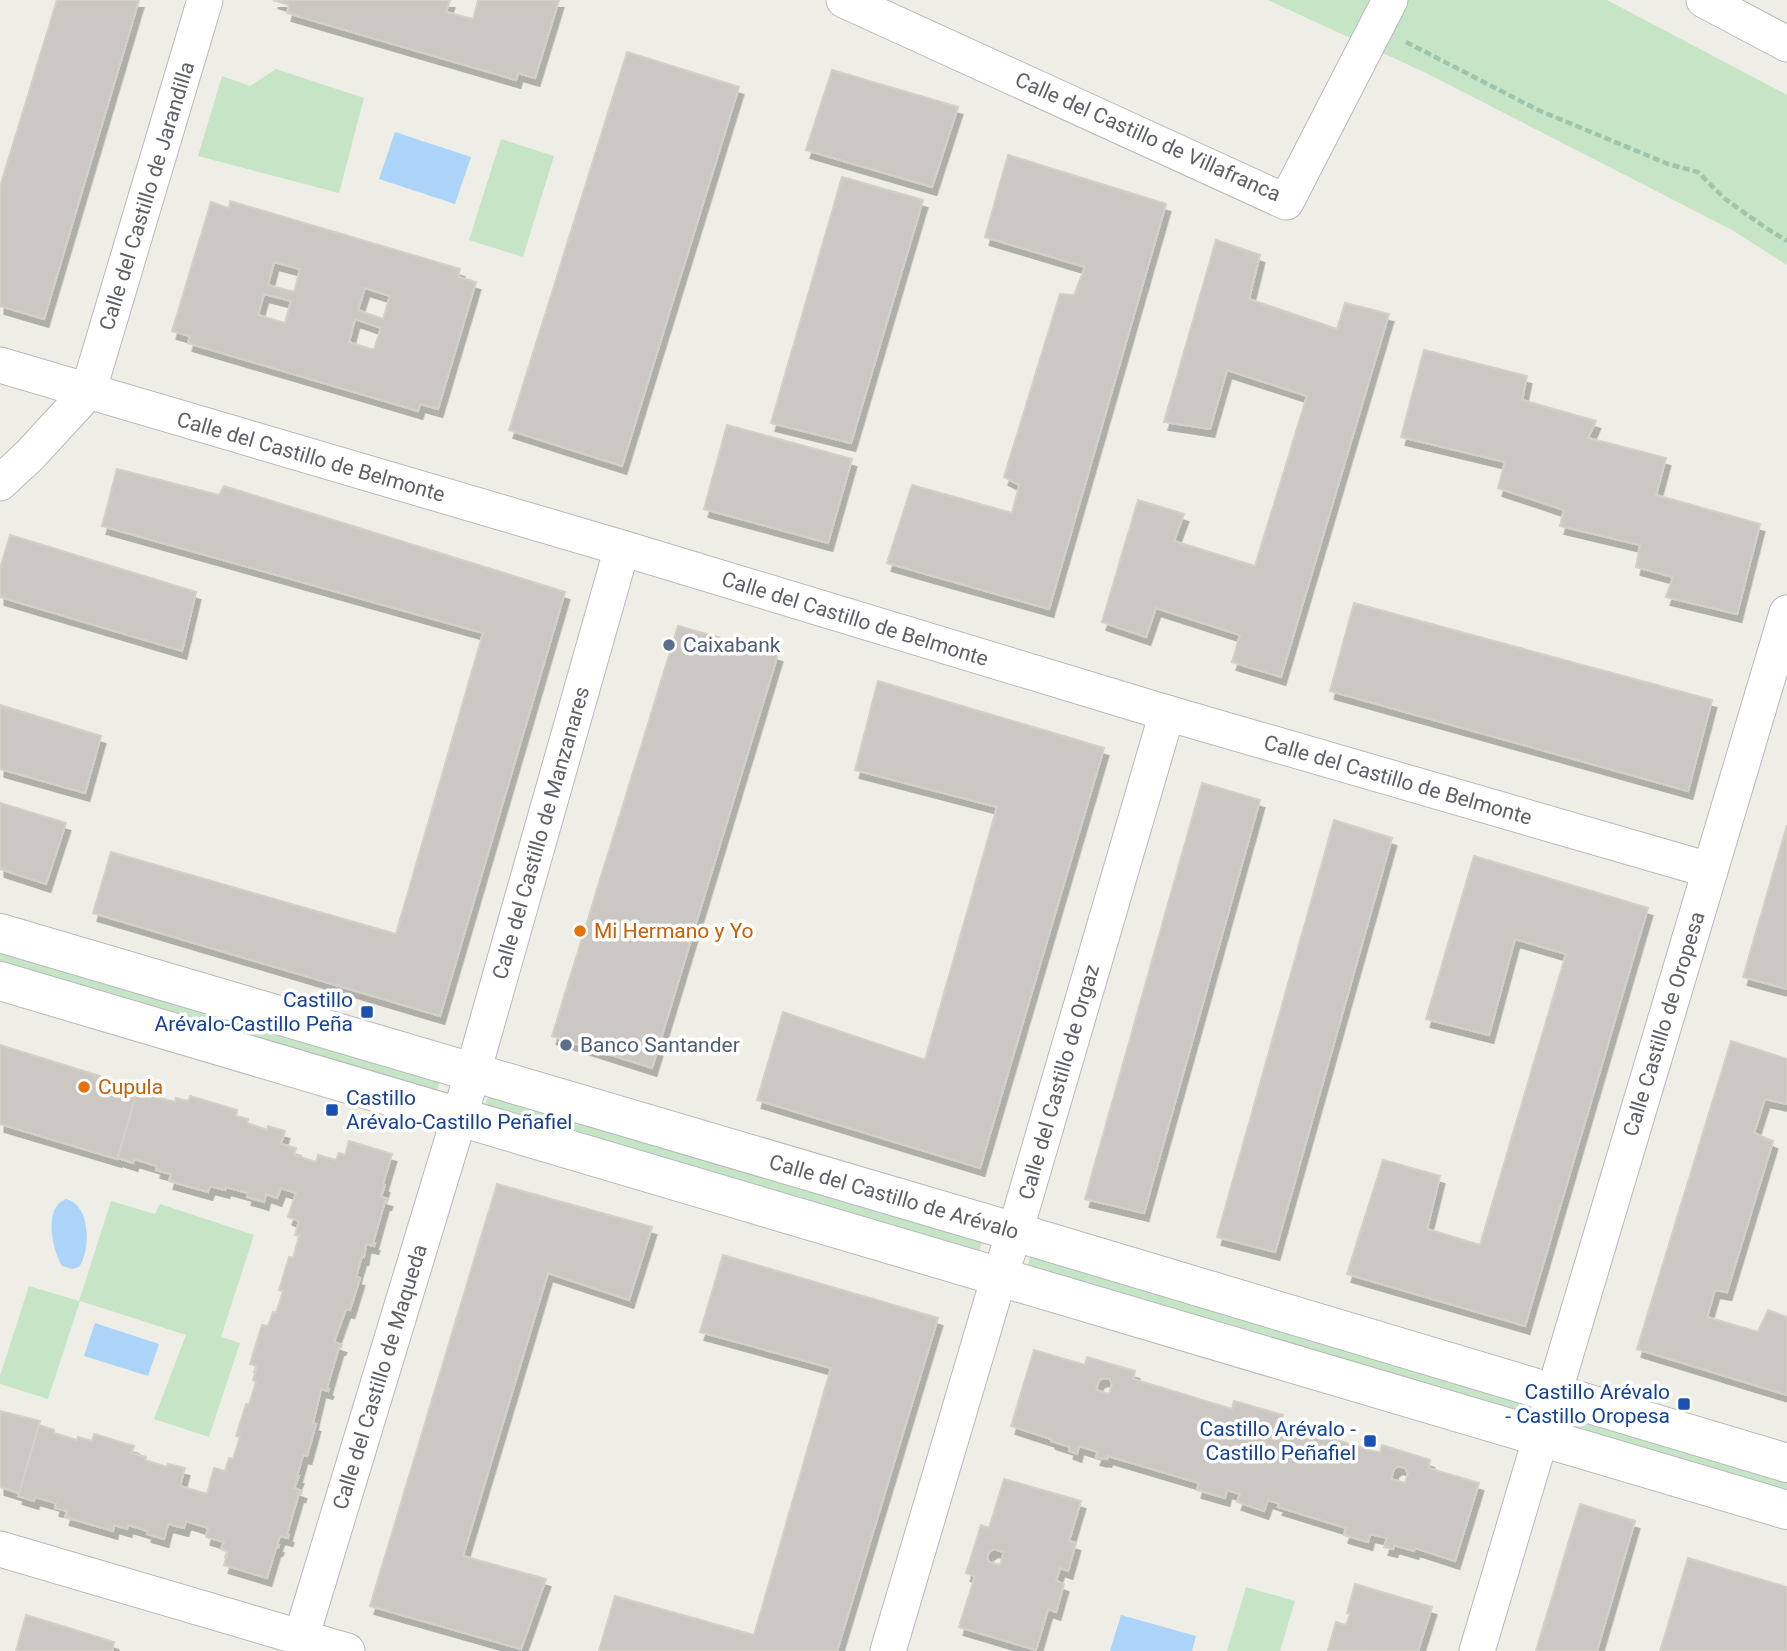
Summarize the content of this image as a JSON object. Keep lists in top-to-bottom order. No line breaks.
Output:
{"streets":{"street":["Calle del Castillo de Villafranca","Calle del Castillo de Jarandilla","Calle del Castillo de Belmonte","Calle del Castillo de Manzanares","Calle Castillo de Oropesa","Calle del Castillo de Orgaz","Calle del Castillo de Arévalo","Calle del Castillo de Maqueda"]},"crossings":[["Calle del Castillo de Jarandilla","Calle del Castillo de Belmonte"],["Calle del Castillo de Belmonte","Calle del Castillo de Manzanares"],["Calle del Castillo de Belmonte","Calle Castillo de Oropesa"],["Calle del Castillo de Belmonte","Calle del Castillo de Orgaz"],["Calle del Castillo de Manzanares","Calle del Castillo de Arévalo"],["Calle del Castillo de Manzanares","Calle del Castillo de Maqueda"],["Calle Castillo de Oropesa","Calle del Castillo de Arévalo"],["Calle del Castillo de Orgaz","Calle del Castillo de Arévalo"]],"places":{"other":["Caixabank","Mi Hermano y Yo","Banco Santander","Cupula"],"transit":["Castillo Arévalo-Castillo Peña","Castillo Arévalo-Castillo Peñafiel","Castillo Arévalo - Castillo Oropesa","Castillo Arévalo - Castillo Peñafiel"]}}
